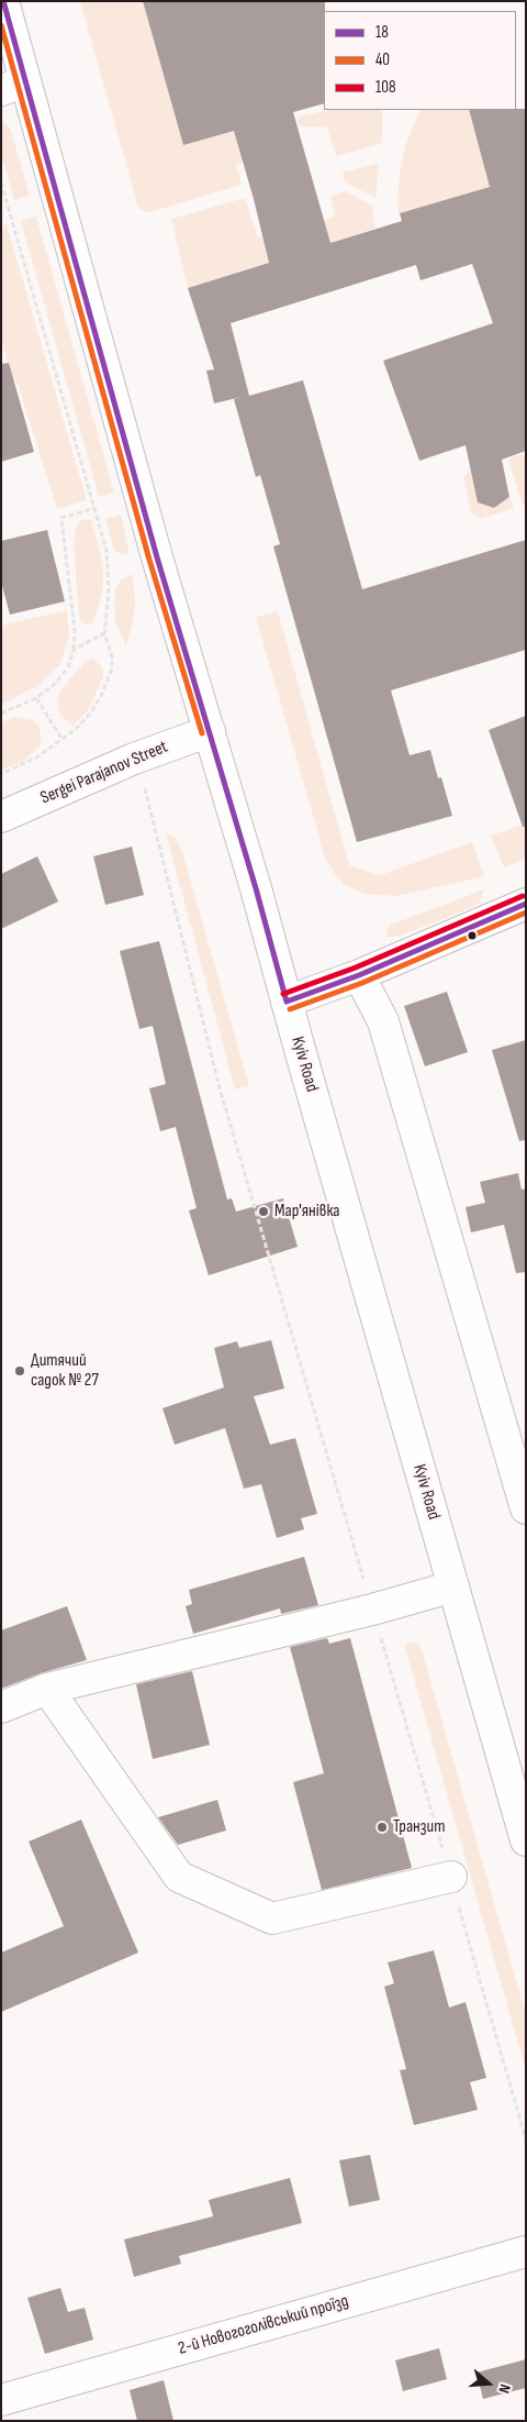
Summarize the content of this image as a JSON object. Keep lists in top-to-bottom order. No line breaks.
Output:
{"streets":{"main road":["Sergei Parajanov Street","Kyiv Road","2-й Новогоголівський проїзд"]},"crossings":[["Sergei Parajanov Street","Kyiv Road"]],"places":["Мар'янівка","Дитячий садок № 27","Транзит"],"lines":["transit line 18","transit line 40","transit line 108"],"legend":["18","40","108"],"north":"right"}
